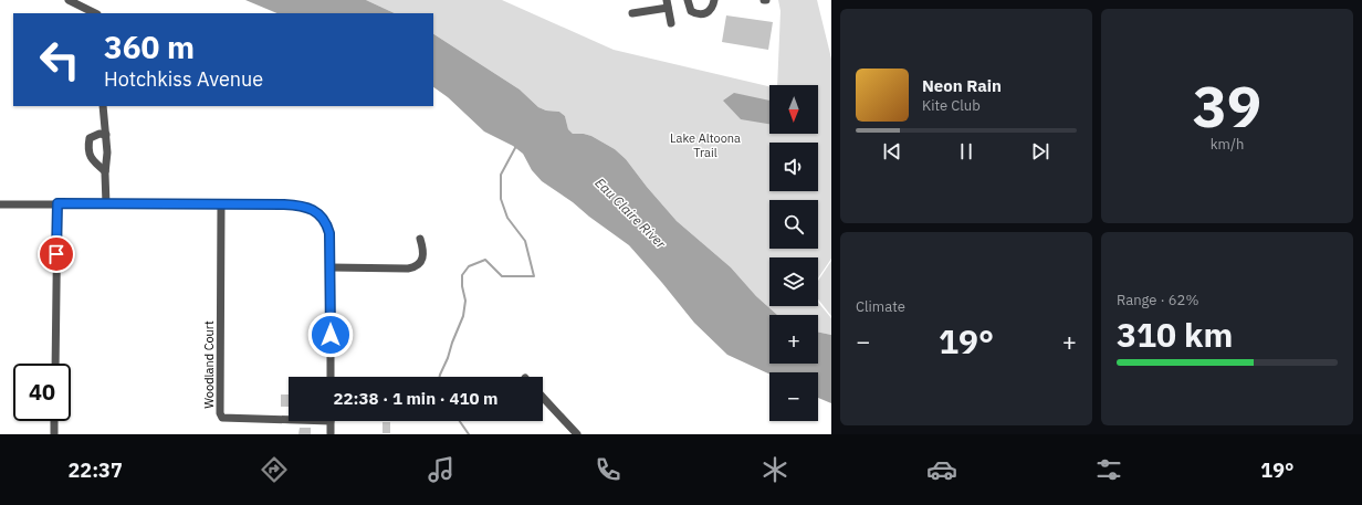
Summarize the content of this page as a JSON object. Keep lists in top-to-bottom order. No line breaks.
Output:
{"streets":{"street":["Woodland Court"]},"water":["Eau Claire River"],"parks":["Lake Altoona Trail"],"north":"bottom","page":{"tile":[["39","km/h"],"Climate",["Range · 62%","310 km"]],"turn":["360 m","Hotchkiss Avenue"],"song":["Neon Rain","Kite Club"],"map_buttons":["+","−"],"heat":["−","19°","+"],"limit":"40","trip":"22:38 · 1 min · 410 m","tabs":["22:37","19°"]}}
